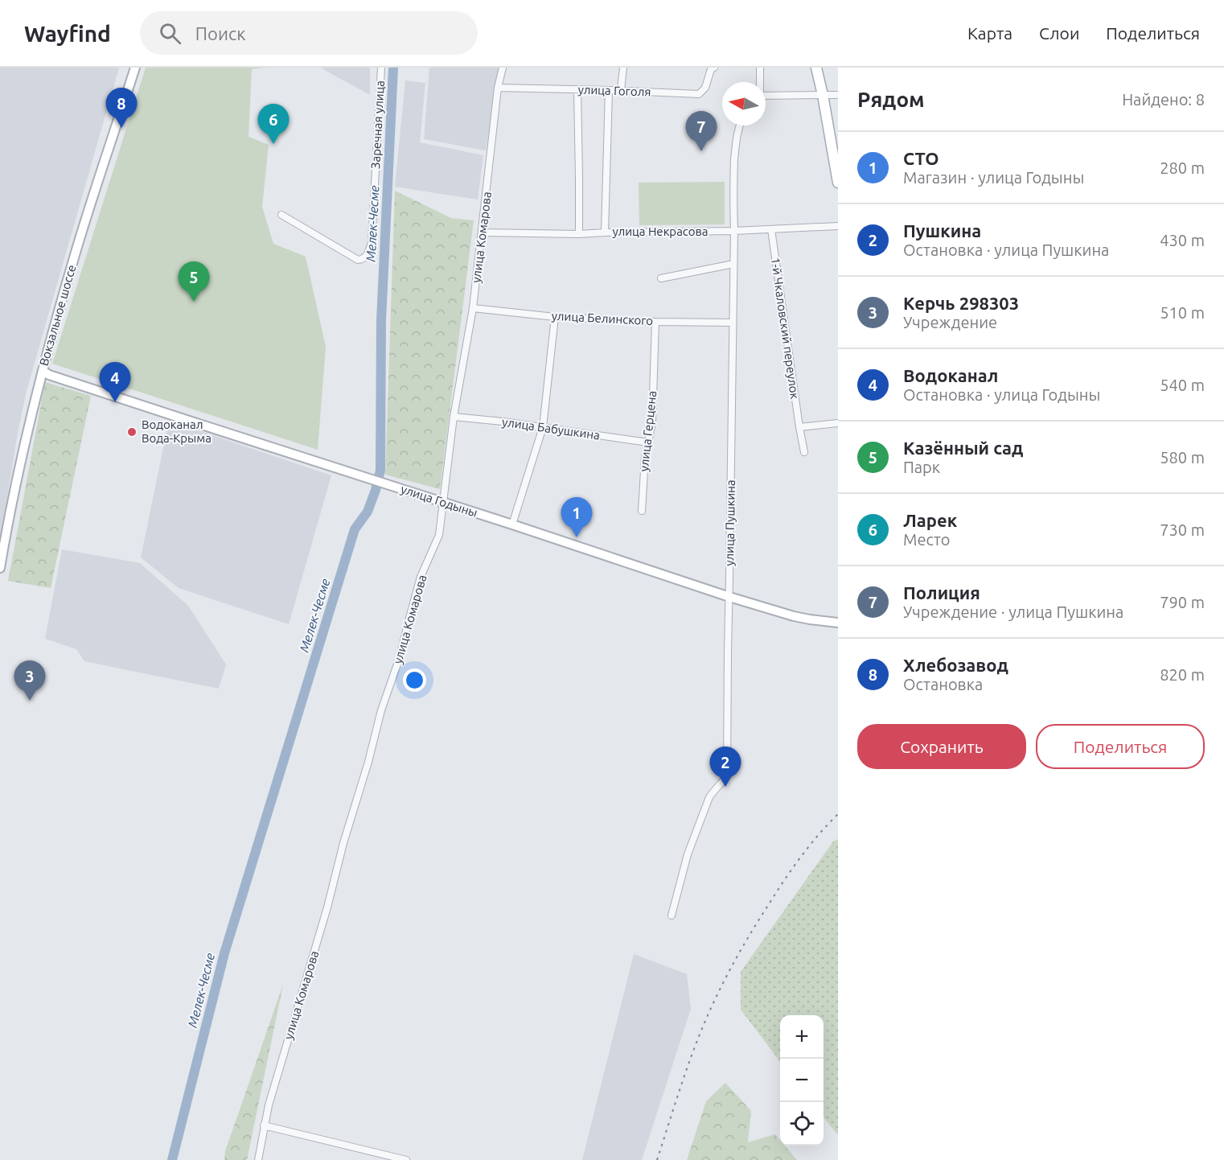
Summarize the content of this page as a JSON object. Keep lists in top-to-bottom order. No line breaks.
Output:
{"streets":{"main road":["Вокзальное шоссе","улица Годыны"],"street":["улица Гоголя","Заречная улица","улица Некрасова","улица Комарова","улица Белинского","1-й Чкаловский переулок","улица Бабушкина","улица Герцена","улица Пушкина"]},"crossings":[["улица Гоголя","улица Комарова"],["улица Некрасова","улица Комарова"],["улица Некрасова","1-й Чкаловский переулок"],["улица Некрасова","улица Пушкина"],["улица Комарова","улица Белинского"],["улица Комарова","улица Бабушкина"],["улица Комарова","улица Годыны"],["Вокзальное шоссе","улица Годыны"],["улица Белинского","улица Герцена"],["улица Белинского","улица Пушкина"],["улица Бабушкина","улица Герцена"],["улица Годыны","улица Пушкина"]],"water":["Мелек-Чесме"],"places":["Водоканал Вода-Крыма"],"north":"left","page":{"header":"Wayfind","search":"Поиск","nav":["Карта","Слои","Поделиться"],"heading":["Рядом","Найдено: 8"],"pins":["8","6","7","5","4","1","3","2"],"list":[{"mark":"1","name":"СТО","note":"Магазин · улица Годыны","value":"280 m"},{"mark":"2","name":"Пушкина","note":"Остановка · улица Пушкина","value":"430 m"},{"mark":"3","name":"Керчь 298303","note":"Учреждение","value":"510 m"},{"mark":"4","name":"Водоканал","note":"Остановка · улица Годыны","value":"540 m"},{"mark":"5","name":"Казённый сад","note":"Парк","value":"580 m"},{"mark":"6","name":"Ларек","note":"Место","value":"730 m"},{"mark":"7","name":"Полиция","note":"Учреждение · улица Пушкина","value":"790 m"},{"mark":"8","name":"Хлебозавод","note":"Остановка","value":"820 m"}],"buttons":["Сохранить","Поделиться"],"map_buttons":["+","−"]}}
